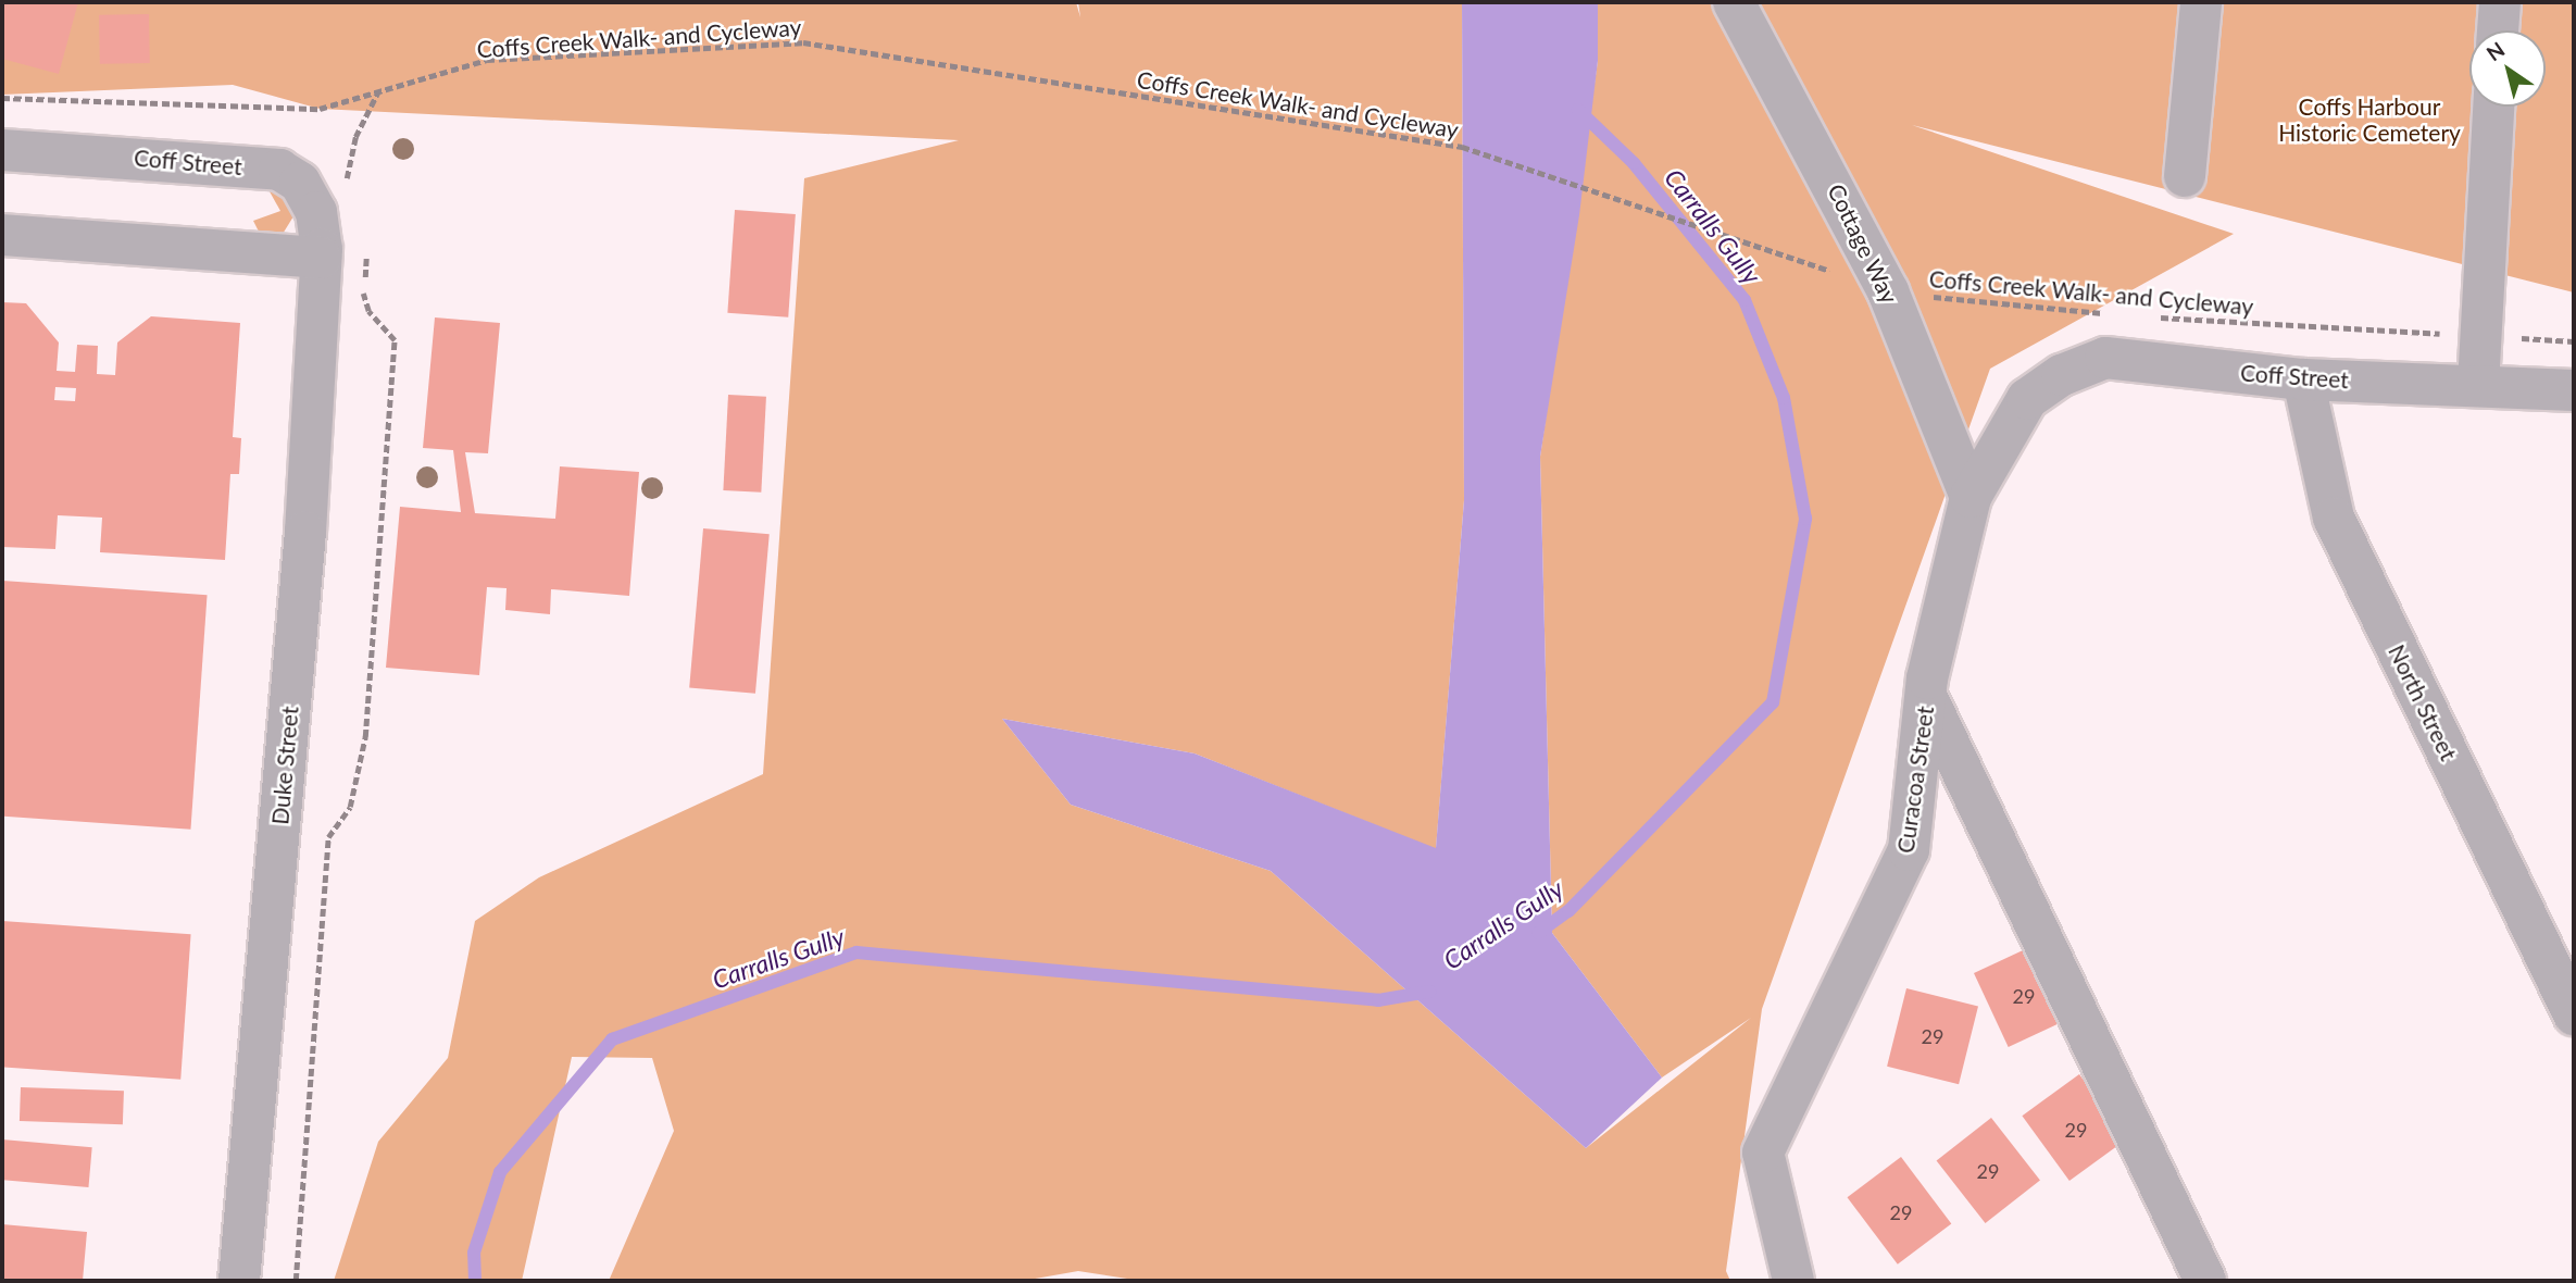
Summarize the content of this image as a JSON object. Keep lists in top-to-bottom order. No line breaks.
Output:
{"streets":{"street":["Coff Street","Cottage Way","North Street","Duke Street","Curacoa Street"],"path":["Coffs Creek Walk- and Cycleway"]},"crossings":[["Coffs Creek Walk- and Cycleway","Cottage Way"],["Coff Street","North Street"],["Coff Street","Duke Street"],["Coff Street","Curacoa Street"],["Cottage Way","Curacoa Street"]],"water":["Carralls Gully"],"parks":["Coffs Harbour Historic Cemetery"],"house_numbers":["29","29","29","29","29"],"north":"top left"}
